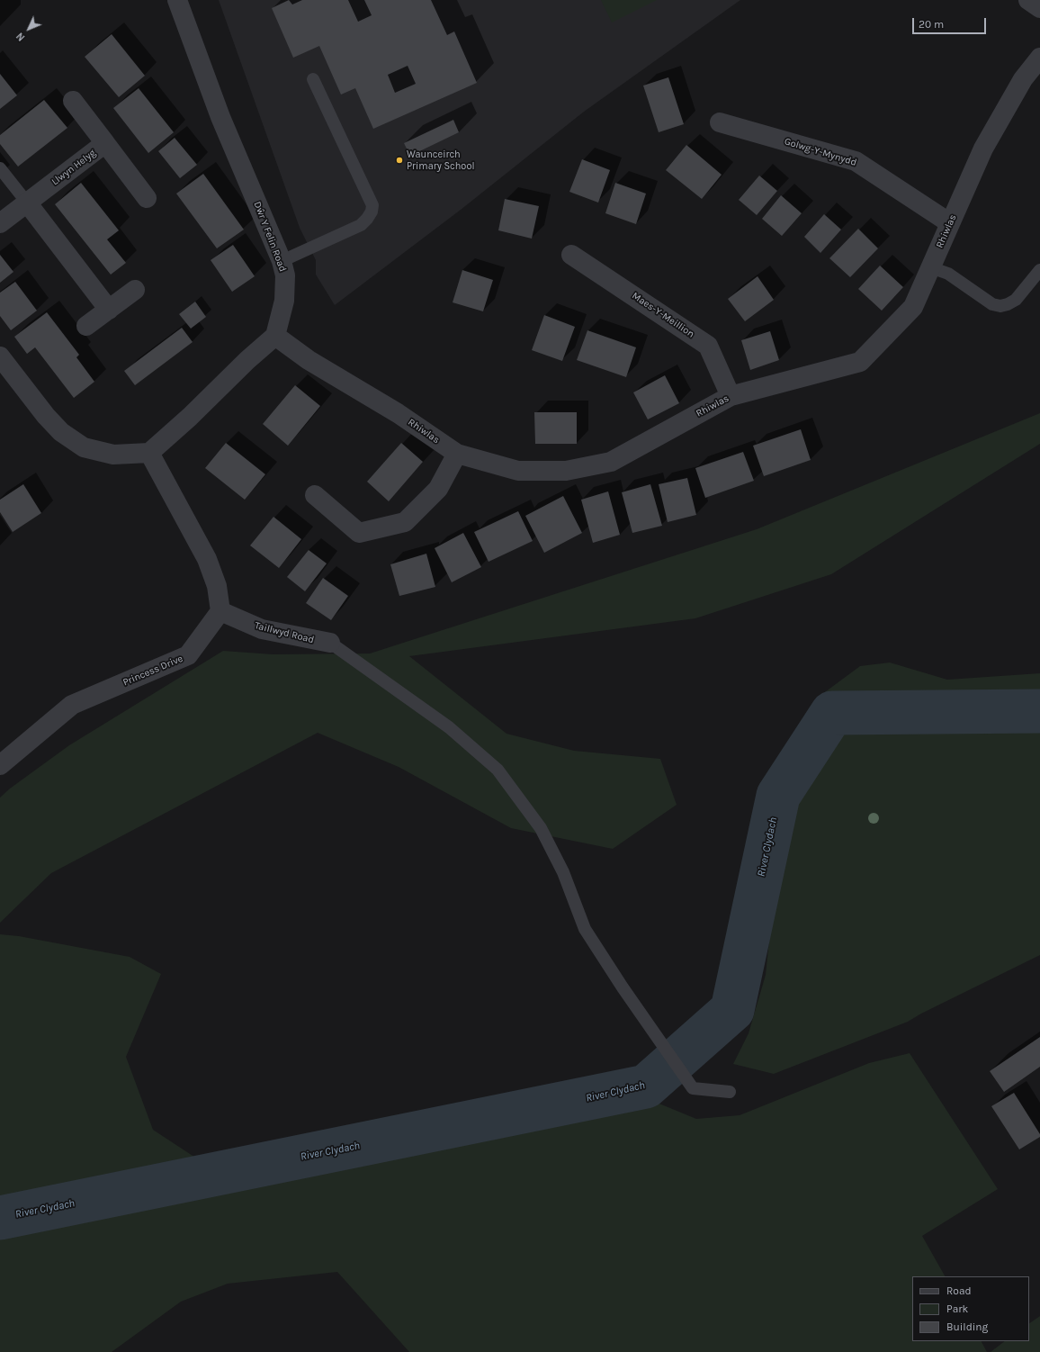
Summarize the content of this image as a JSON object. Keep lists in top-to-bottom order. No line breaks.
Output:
{"streets":{"street":["Golwg-Y-Mynydd","Llwyn Helyg","Rhiwlas","Dŵr Y Felin Road","Maes-Y-Meillion","Taillwyd Road","Princess Drive"]},"crossings":[["Golwg-Y-Mynydd","Rhiwlas"],["Rhiwlas","Dŵr Y Felin Road"],["Rhiwlas","Maes-Y-Meillion"],["Taillwyd Road","Princess Drive"]],"water":["River Clydach"],"places":["Waunceirch Primary School"],"legend":["Road","Park","Building"],"scale_bar":"20 m","north":"bottom left"}
